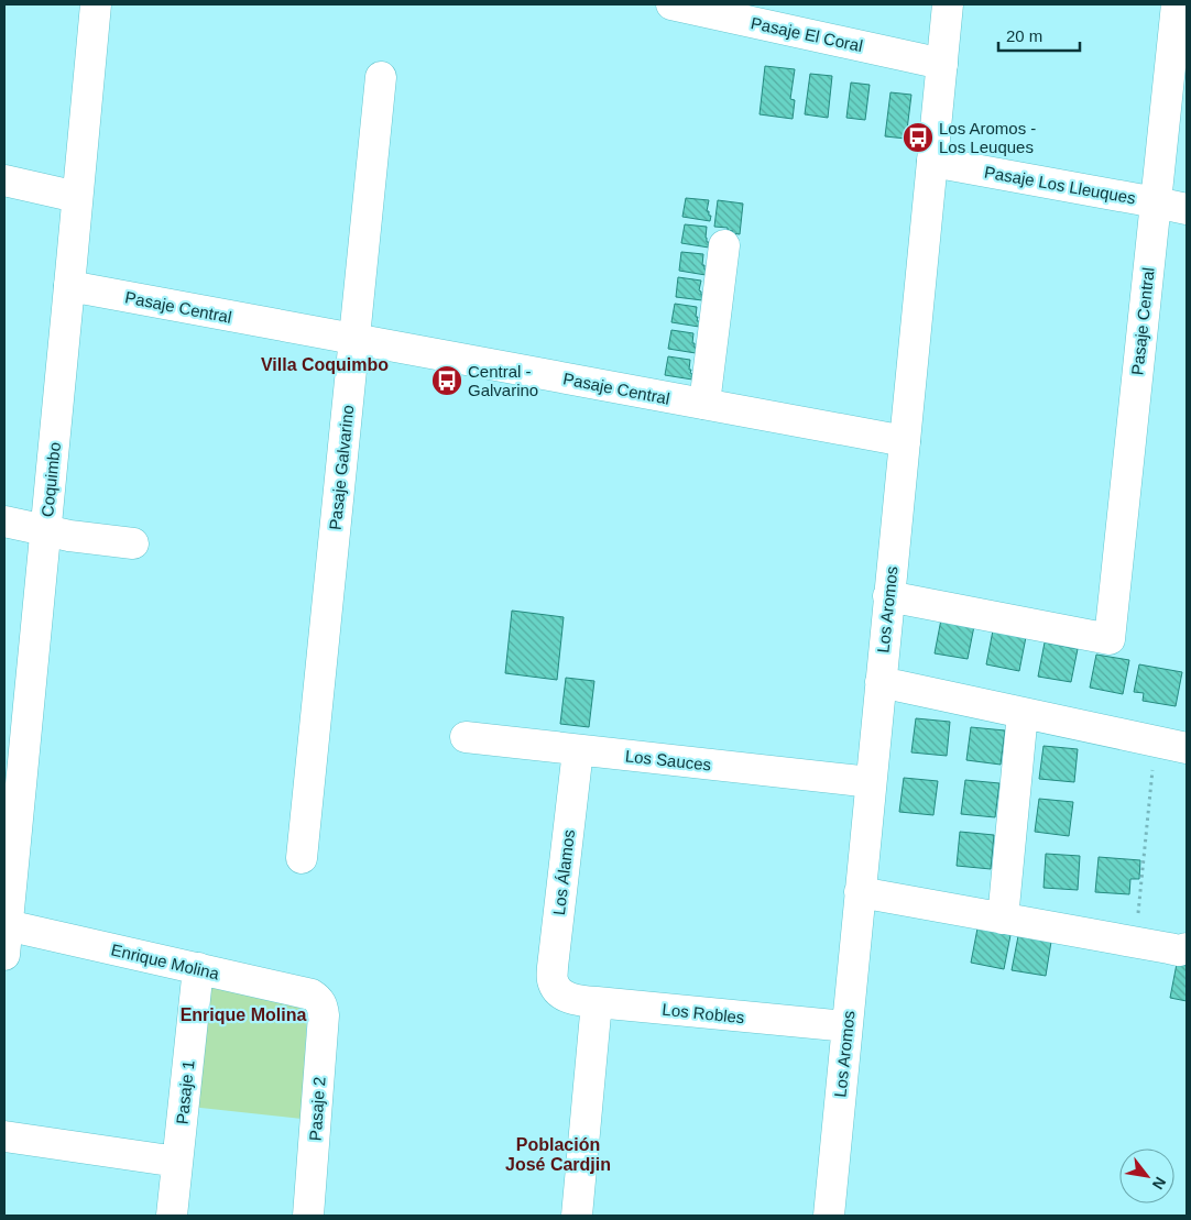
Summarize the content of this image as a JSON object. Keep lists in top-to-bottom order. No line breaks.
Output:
{"streets":{"street":["Pasaje El Coral","Pasaje Los Lleuques","Pasaje Central","Pasaje Galvarino","Coquimbo","Los Aromos","Los Sauces","Los Álamos","Enrique Molina","Los Robles","Pasaje 1","Pasaje 2"]},"crossings":[["Pasaje El Coral","Los Aromos"],["Pasaje Los Lleuques","Pasaje Central"],["Pasaje Los Lleuques","Los Aromos"],["Pasaje Central","Pasaje Galvarino"],["Pasaje Central","Coquimbo"],["Pasaje Central","Los Aromos"],["Coquimbo","Enrique Molina"],["Los Aromos","Los Sauces"],["Los Aromos","Los Robles"],["Los Sauces","Los Álamos"],["Los Álamos","Los Robles"],["Enrique Molina","Pasaje 1"],["Enrique Molina","Pasaje 2"]],"districts":["Villa Coquimbo","Enrique Molina","Población José Cardjin"],"places":{"bus stop":["Los Aromos - Los Leuques","Central - Galvarino"]},"scale_bar":"20 m","north":"bottom right"}
